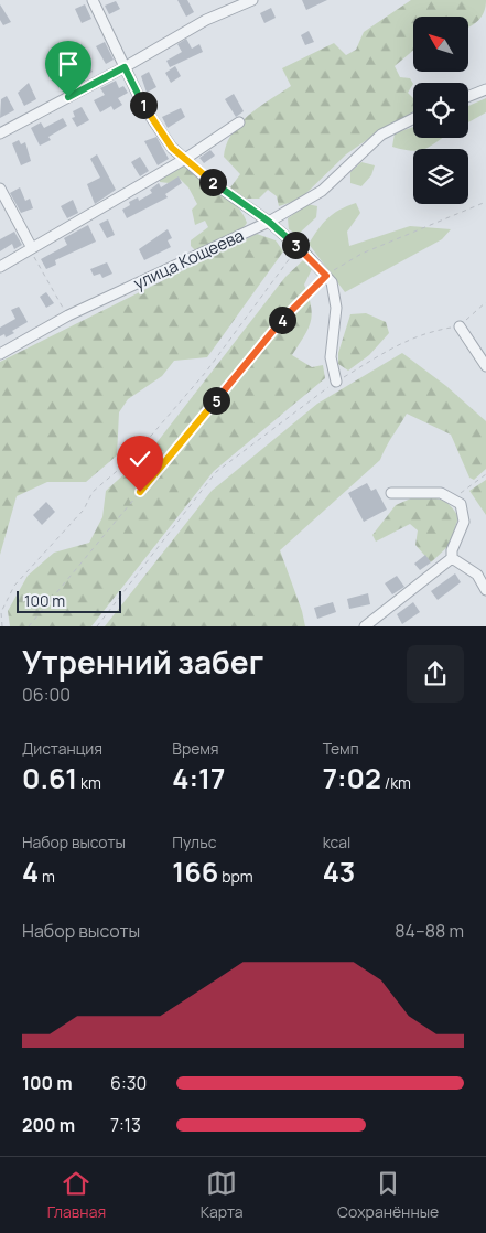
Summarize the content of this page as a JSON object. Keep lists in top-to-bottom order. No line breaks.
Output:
{"streets":{"street":["улица Кощеева"]},"scale_bar":"100 m","north":"top left","page":{"pins":["1","2","3","4","5"],"scale":"100 m","heading":["Утренний забег","06:00"],"stats":[["Дистанция","0.61 km"],["Время","4:17"],["Темп","7:02 /km"],["Набор высоты","4 m"],["Пульс","166 bpm"],["kcal","43"]],"chart":["Набор высоты","84–88 m"],"list":[{"name":"100 m","note":"6:30"},{"name":"200 m","note":"7:13"}],"tabs":["Главная","Карта","Сохранённые"]}}
